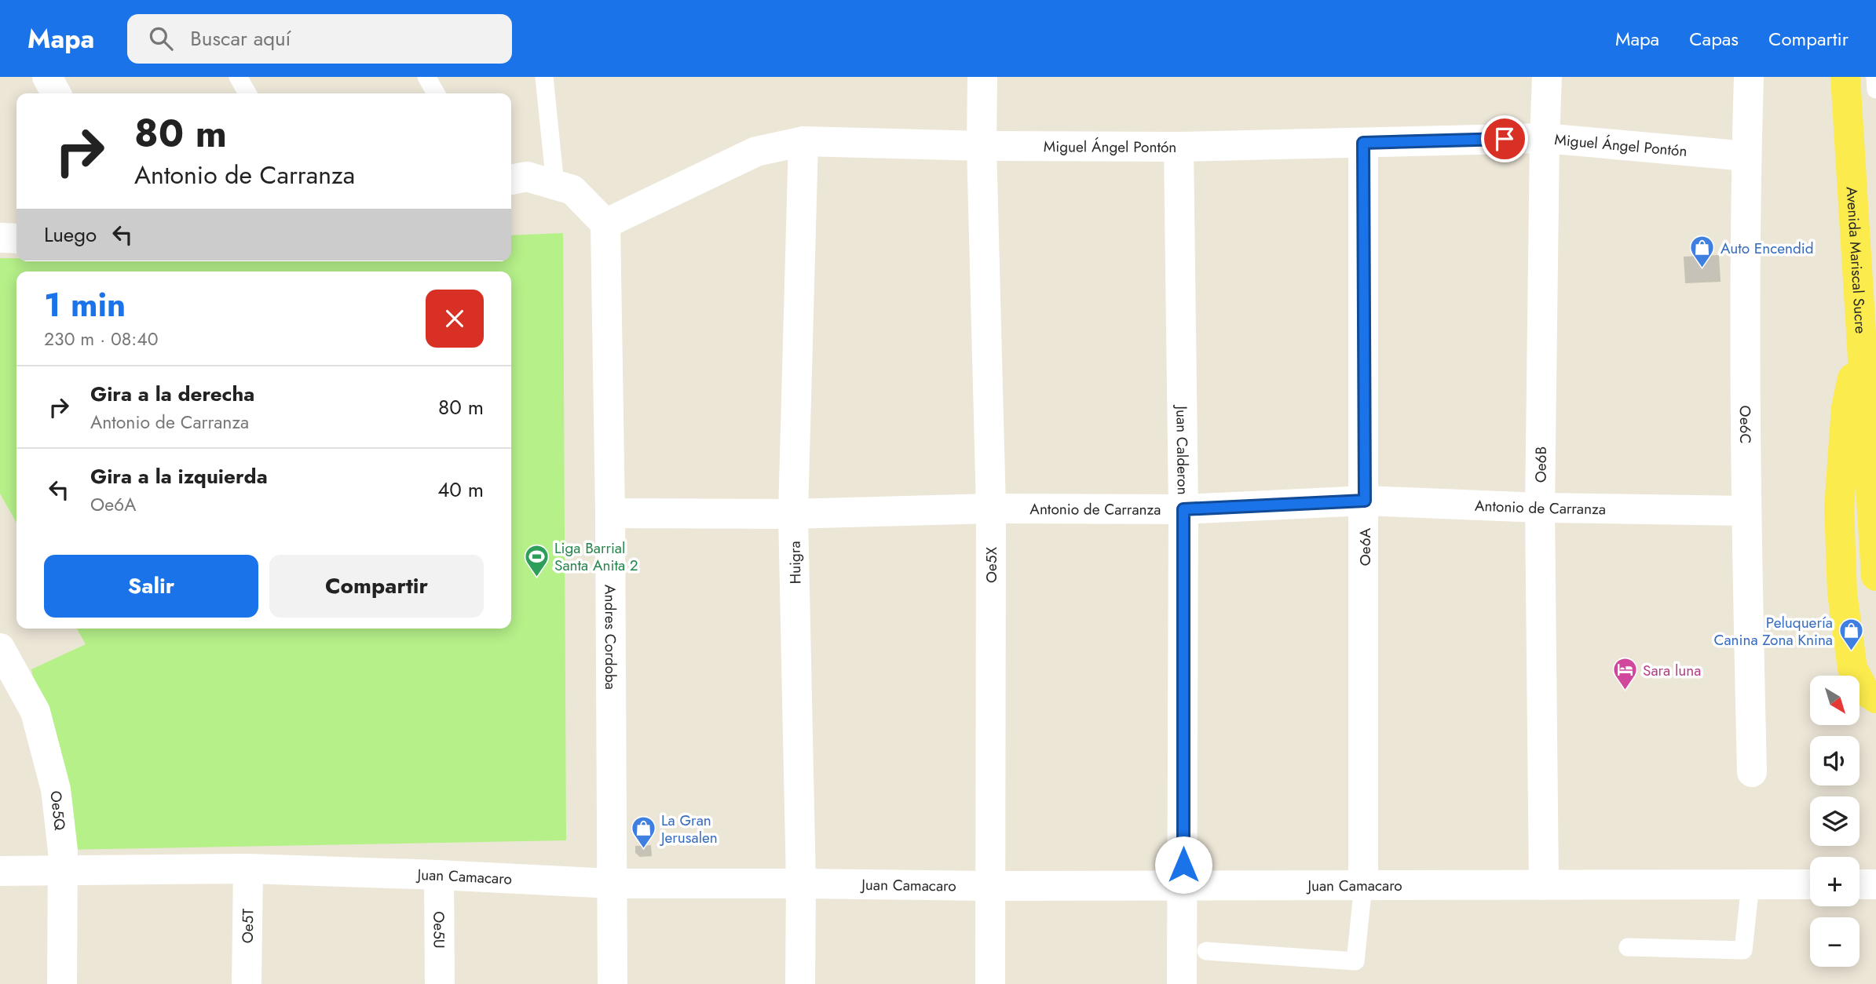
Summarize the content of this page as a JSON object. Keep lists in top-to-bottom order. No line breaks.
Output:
{"streets":{"main road":["Avenida Mariscal Sucre"],"street":["Miguel Ángel Pontón","Oe6C","Juan Calderon","Oe6B","Antonio de Carranza","Oe6A","Huigra","Oe5X","Andres Cordoba","Oe5Q","Juan Camacaro","Oe5T","Oe5U"]},"crossings":[["Miguel Ángel Pontón","Oe6C"],["Miguel Ángel Pontón","Juan Calderon"],["Miguel Ángel Pontón","Oe6B"],["Miguel Ángel Pontón","Oe6A"],["Miguel Ángel Pontón","Huigra"],["Miguel Ángel Pontón","Oe5X"],["Miguel Ángel Pontón","Andres Cordoba"],["Oe6C","Antonio de Carranza"],["Juan Calderon","Antonio de Carranza"],["Juan Calderon","Juan Camacaro"],["Oe6B","Antonio de Carranza"],["Oe6B","Juan Camacaro"],["Antonio de Carranza","Oe6A"],["Antonio de Carranza","Huigra"],["Antonio de Carranza","Oe5X"],["Antonio de Carranza","Andres Cordoba"],["Oe6A","Juan Camacaro"],["Huigra","Juan Camacaro"],["Oe5X","Juan Camacaro"],["Andres Cordoba","Juan Camacaro"],["Oe5Q","Juan Camacaro"],["Juan Camacaro","Oe5T"],["Juan Camacaro","Oe5U"]],"places":{"shop":["Auto Encendid","Peluquería Canina Zona Knina","La Gran Jerusalen"],"sports":["Liga Barrial Santa Anita 2"],"hotel":["Sara luna"]},"north":"bottom right","page":{"header":"Mapa","search":"Buscar aquí","nav":["Mapa","Capas","Compartir"],"turn":["80 m","Antonio de Carranza"],"then":"Luego","heading":["1 min","230 m · 08:40"],"list":[{"name":"Gira a la derecha","note":"Antonio de Carranza","value":"80 m"},{"name":"Gira a la izquierda","note":"Oe6A","value":"40 m"}],"buttons":["Salir","Compartir"],"map_buttons":["+","−"]}}
